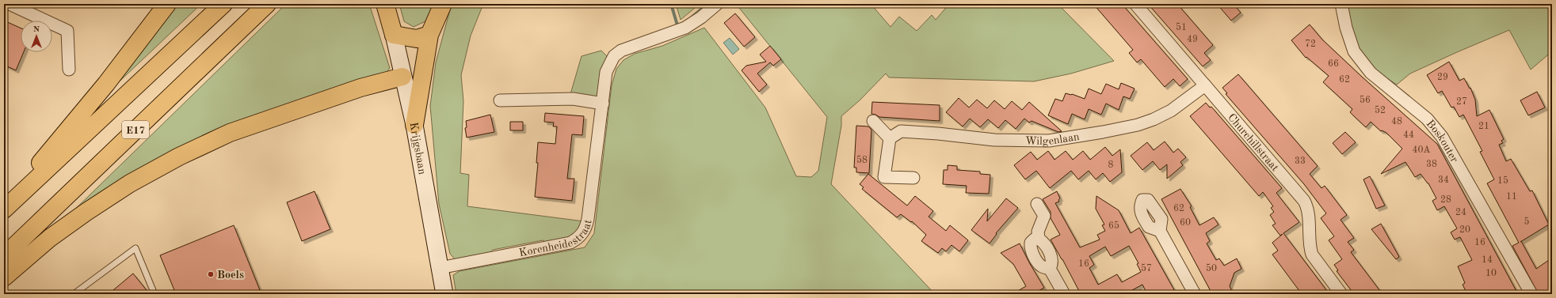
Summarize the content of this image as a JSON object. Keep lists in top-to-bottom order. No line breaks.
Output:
{"streets":{"main road":["E17","Krijgsbaan"],"street":["Wilgenlaan","Boskouter","Churchillstraat","Korenheidestraat"]},"crossings":[["Wilgenlaan","Churchillstraat"],["Krijgsbaan","Korenheidestraat"]],"places":["Boels"],"house_numbers":["51","49","72","66","29","62","56","27","52","48","21","44","40A","58","33","38","8","34","15","11","28","62","24","5","60","65","20","16","14","16","57","50","10"],"north":"top"}
